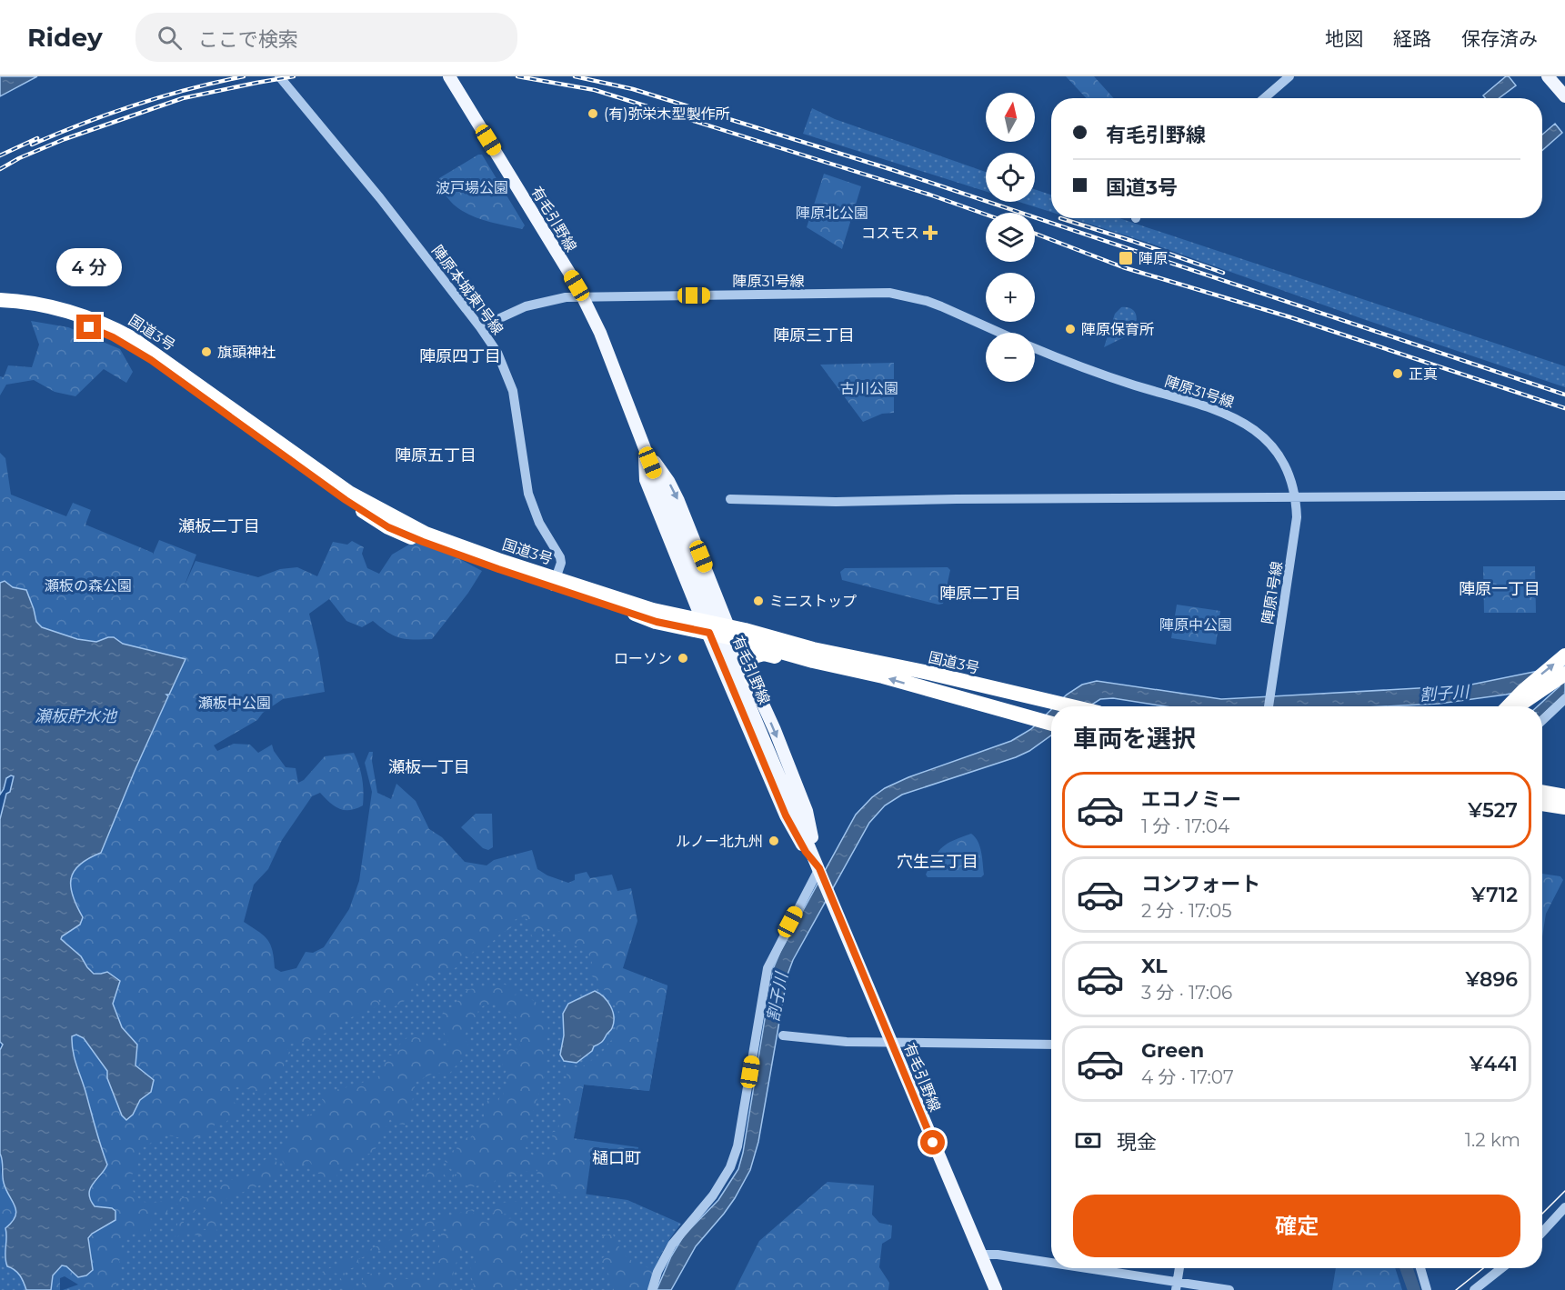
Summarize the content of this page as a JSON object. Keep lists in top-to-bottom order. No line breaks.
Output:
{"streets":{"highway":["国道3号"],"main road":["有毛引野線"],"street":["陣原31号線","陣原本城東1号線","陣原1号線"]},"crossings":[["有毛引野線","陣原31号線"],["陣原31号線","陣原本城東1号線"],["陣原31号線","陣原1号線"],["陣原本城東1号線","国道3号"]],"districts":["陣原三丁目","陣原四丁目","陣原五丁目","瀬板二丁目","陣原一丁目","陣原二丁目","瀬板一丁目","穴生三丁目","樋口町"],"water":["割子川","瀬板貯水池"],"parks":["波戸場公園","陣原北公園","古川公園","瀬板の森公園","陣原中公園","瀬板中公園"],"places":{"other":["(有)弥栄木型製作所","陣原保育所","旗頭神社","正真","ミニストップ","ローソン","ルノー北九州"],"health":["コスモス"],"transit":["陣原"]},"north":"top","page":{"header":"Ridey","search":"ここで検索","nav":["地図","経路","保存済み"],"map_buttons":["+","−"],"banner":["有毛引野線","国道3号"],"bubble":"4 分","heading":"車両を選択","list":[{"name":"エコノミー","note":"1 分 · 17:04","value":"¥527"},{"name":"コンフォート","note":"2 分 · 17:05","value":"¥712"},{"name":"XL","note":"3 分 · 17:06","value":"¥896"},{"name":"Green","note":"4 分 · 17:07","value":"¥441"}],"pay":["現金","1.2 km"],"buttons":"確定"}}
